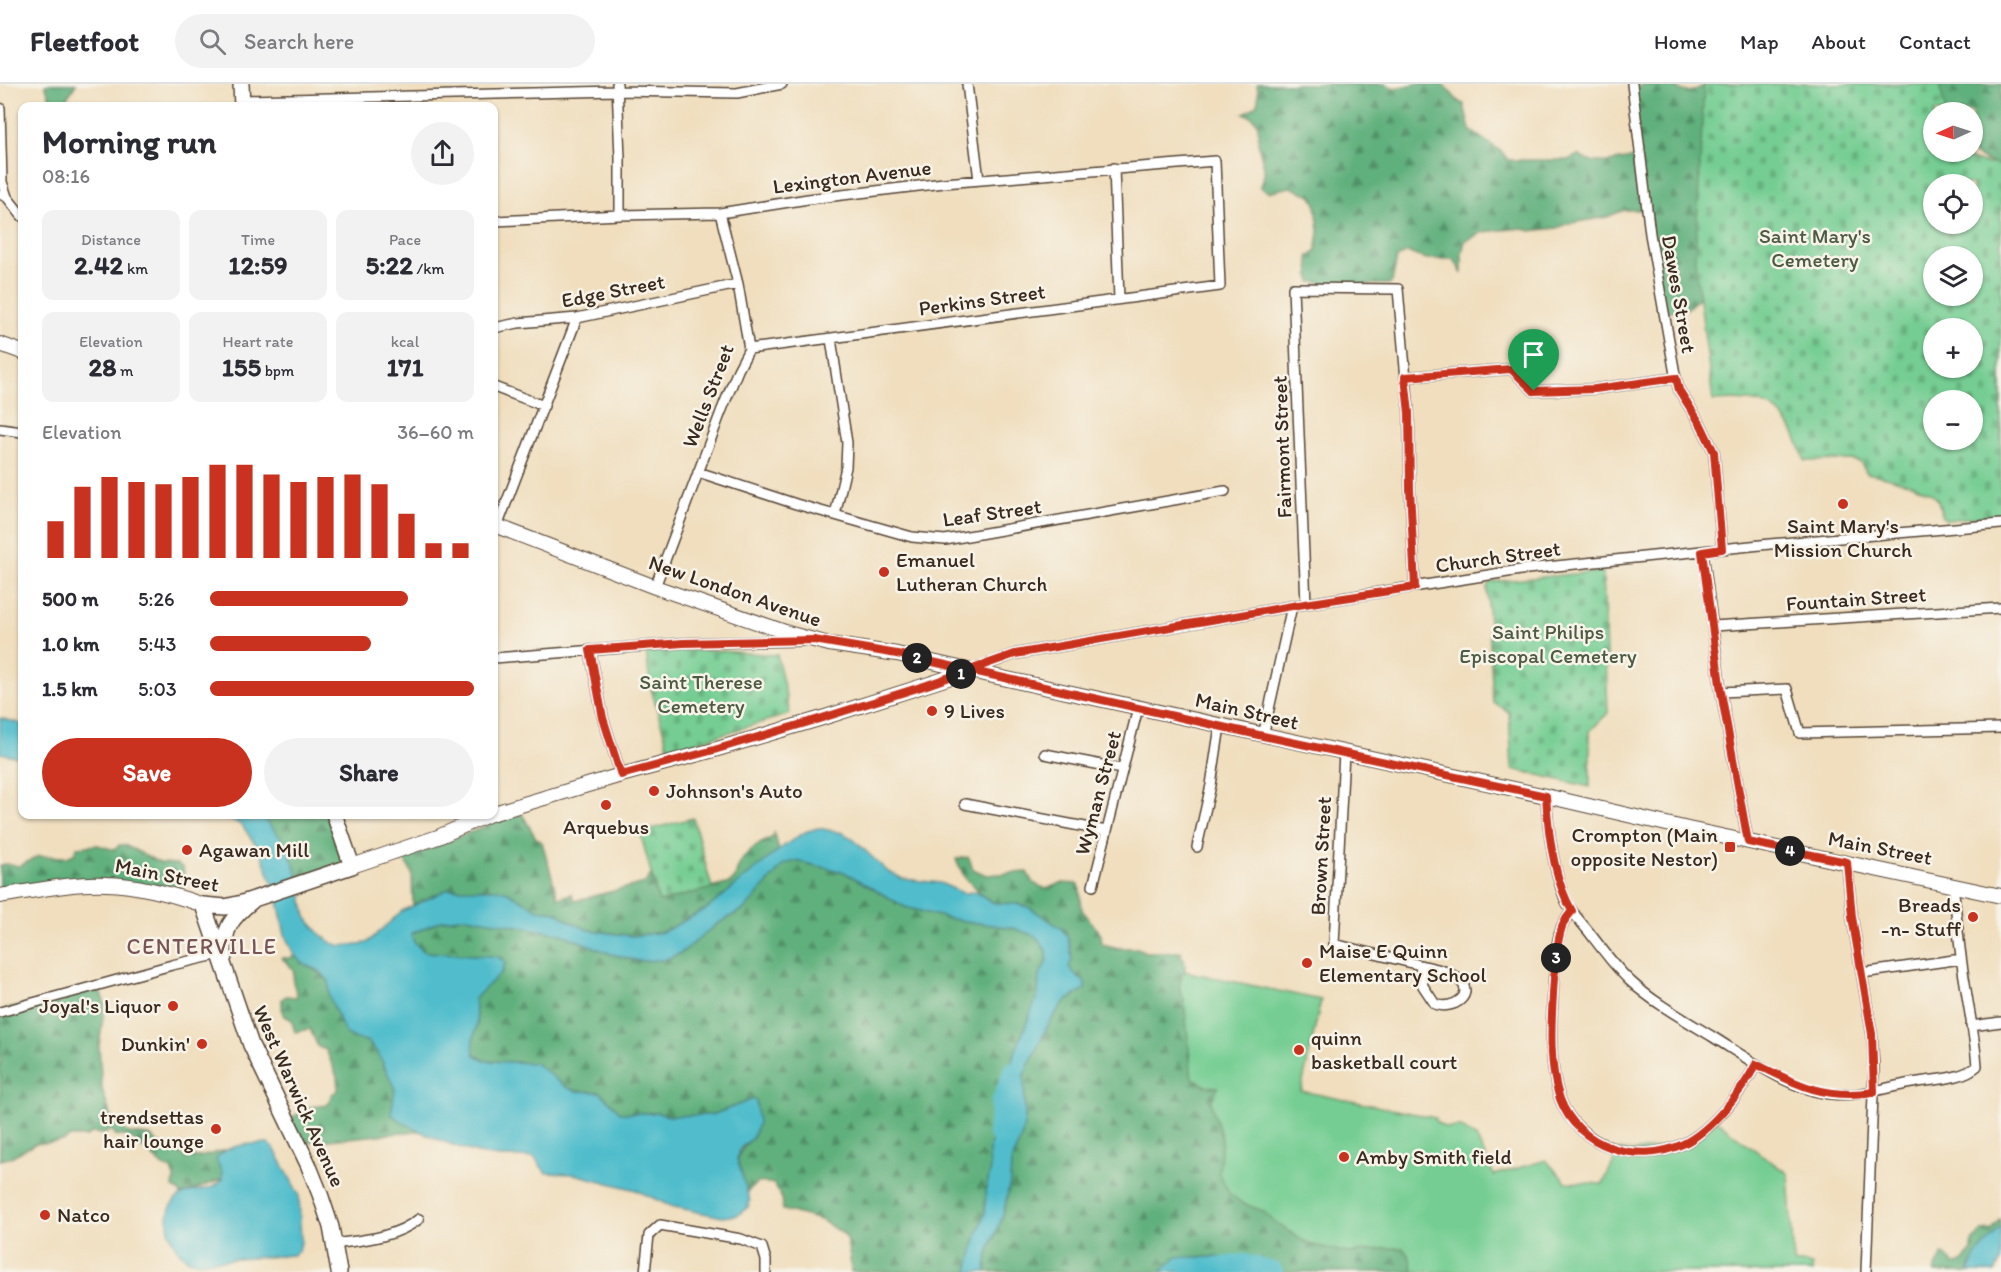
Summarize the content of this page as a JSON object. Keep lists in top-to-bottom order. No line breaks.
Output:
{"streets":{"main road":["New London Avenue","Main Street","West Warwick Avenue"],"street":["Lexington Avenue","Edge Street","Dawes Street","Perkins Street","Wells Street","Fairmont Street","Leaf Street","Church Street","Fountain Street","Wyman Street","Brown Street"]},"crossings":[["Lexington Avenue","Perkins Street"],["Lexington Avenue","Wells Street"],["Edge Street","Wells Street"],["Dawes Street","Church Street"],["Perkins Street","Wells Street"],["Wells Street","Leaf Street"],["Wells Street","New London Avenue"],["Fairmont Street","Church Street"],["Church Street","New London Avenue"],["Church Street","Main Street"],["New London Avenue","Main Street"],["Main Street","Wyman Street"],["Main Street","Brown Street"],["Main Street","West Warwick Avenue"]],"districts":["CENTERVILLE"],"parks":["Saint Mary's Cemetery","Saint Philips Episcopal Cemetery","Saint Therese Cemetery"],"places":{"other":["Saint Mary's Mission Church","Emanuel Lutheran Church","9 Lives","Johnson's Auto","Arquebus","Agawan Mill","Breads -n- Stuff","Maise E Quinn Elementary School","Joyal's Liquor","Dunkin'","quinn basketball court","trendsettas hair lounge","Amby Smith field","Natco"],"transit":["Crompton (Main opposite Nestor)"]},"north":"left","page":{"header":"Fleetfoot","search":"Search here","nav":["Home","Map","About","Contact"],"map_buttons":["+","−"],"heading":["Morning run","08:16"],"stats":[["Distance","2.42 km"],["Time","12:59"],["Pace","5:22 /km"],["Elevation","28 m"],["Heart rate","155 bpm"],["kcal","171"]],"chart":["Elevation","36–60 m"],"list":[{"name":"500 m","note":"5:26"},{"name":"1.0 km","note":"5:43"},{"name":"1.5 km","note":"5:03"}],"pins":["2","1","4","3"],"buttons":["Save","Share"]}}
